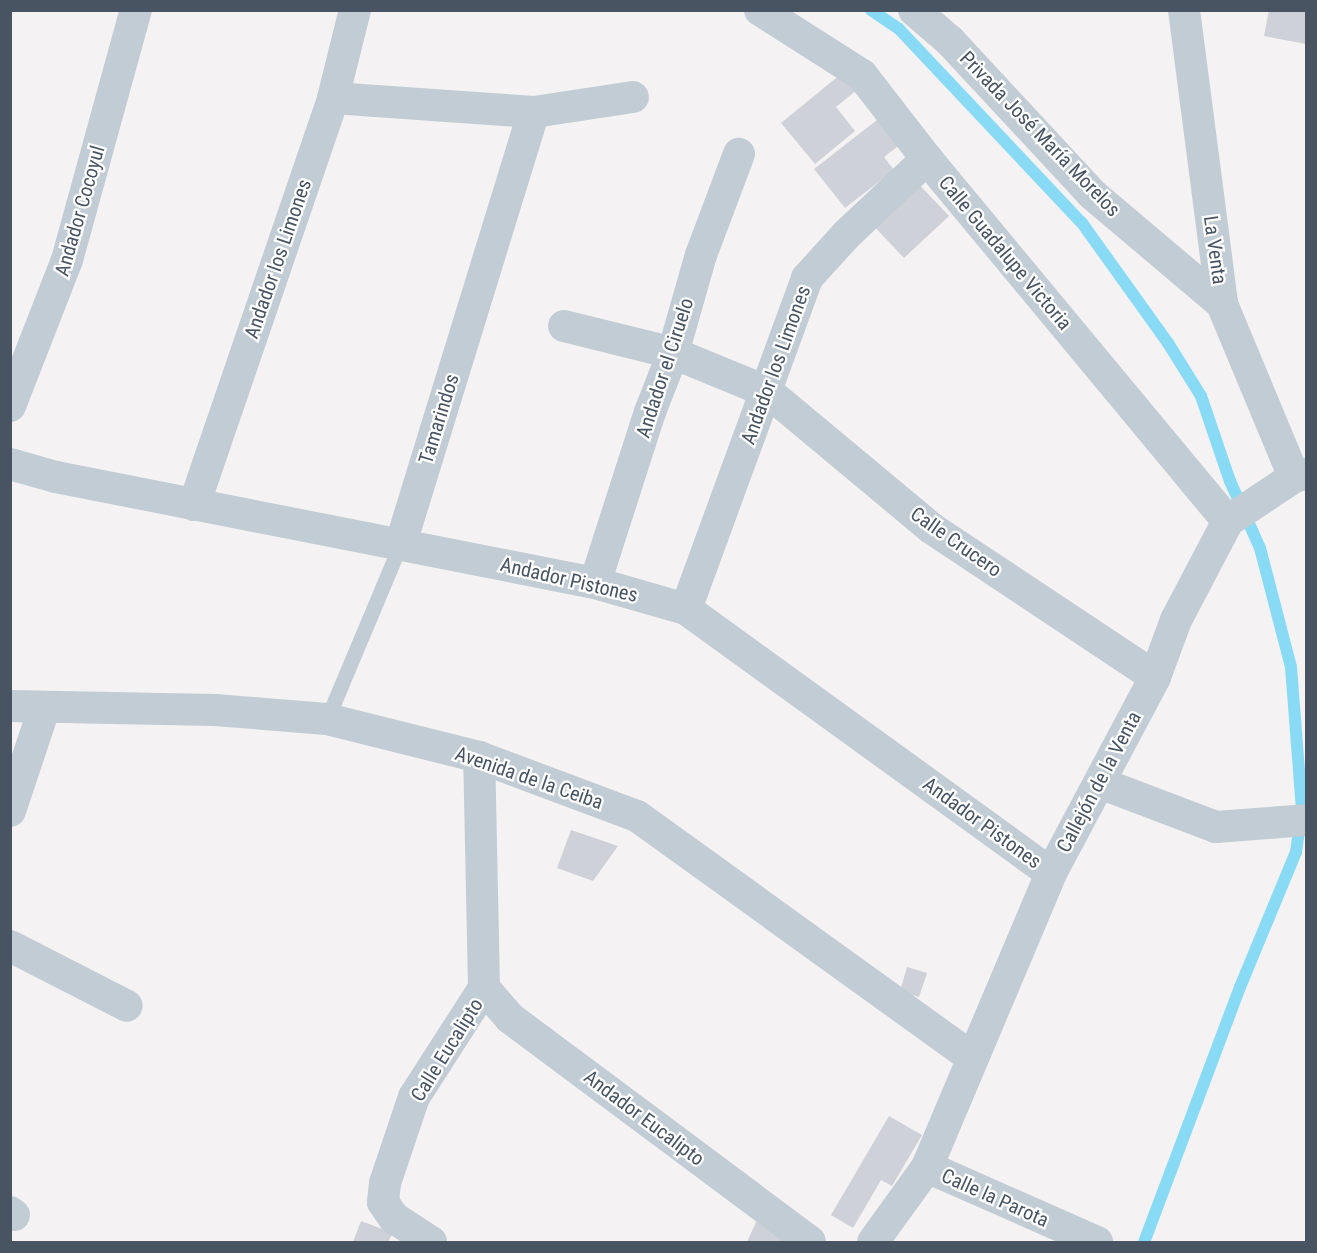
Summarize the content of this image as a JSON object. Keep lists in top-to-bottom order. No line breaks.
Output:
{"streets":{"street":["Privada José María Morelos","Andador Cocoyul","La Venta","Calle Guadalupe Victoria","Andador los Limones","Andador el Ciruelo","Tamarindos","Calle Crucero","Andador Pistones","Avenida de la Ceiba","Callejón de la Venta","Calle Eucalipto","Andador Eucalipto","Calle la Parota"]},"crossings":[["Privada José María Morelos","La Venta"],["La Venta","Callejón de la Venta"],["Calle Guadalupe Victoria","Andador los Limones"],["Calle Guadalupe Victoria","Callejón de la Venta"],["Andador los Limones","Calle Crucero"],["Andador los Limones","Andador Pistones"],["Andador el Ciruelo","Calle Crucero"],["Andador el Ciruelo","Andador Pistones"],["Tamarindos","Andador Pistones"],["Tamarindos","Avenida de la Ceiba"],["Calle Crucero","Callejón de la Venta"],["Andador Pistones","Callejón de la Venta"],["Avenida de la Ceiba","Callejón de la Venta"],["Avenida de la Ceiba","Calle Eucalipto"],["Callejón de la Venta","Calle la Parota"],["Calle Eucalipto","Andador Eucalipto"]]}
